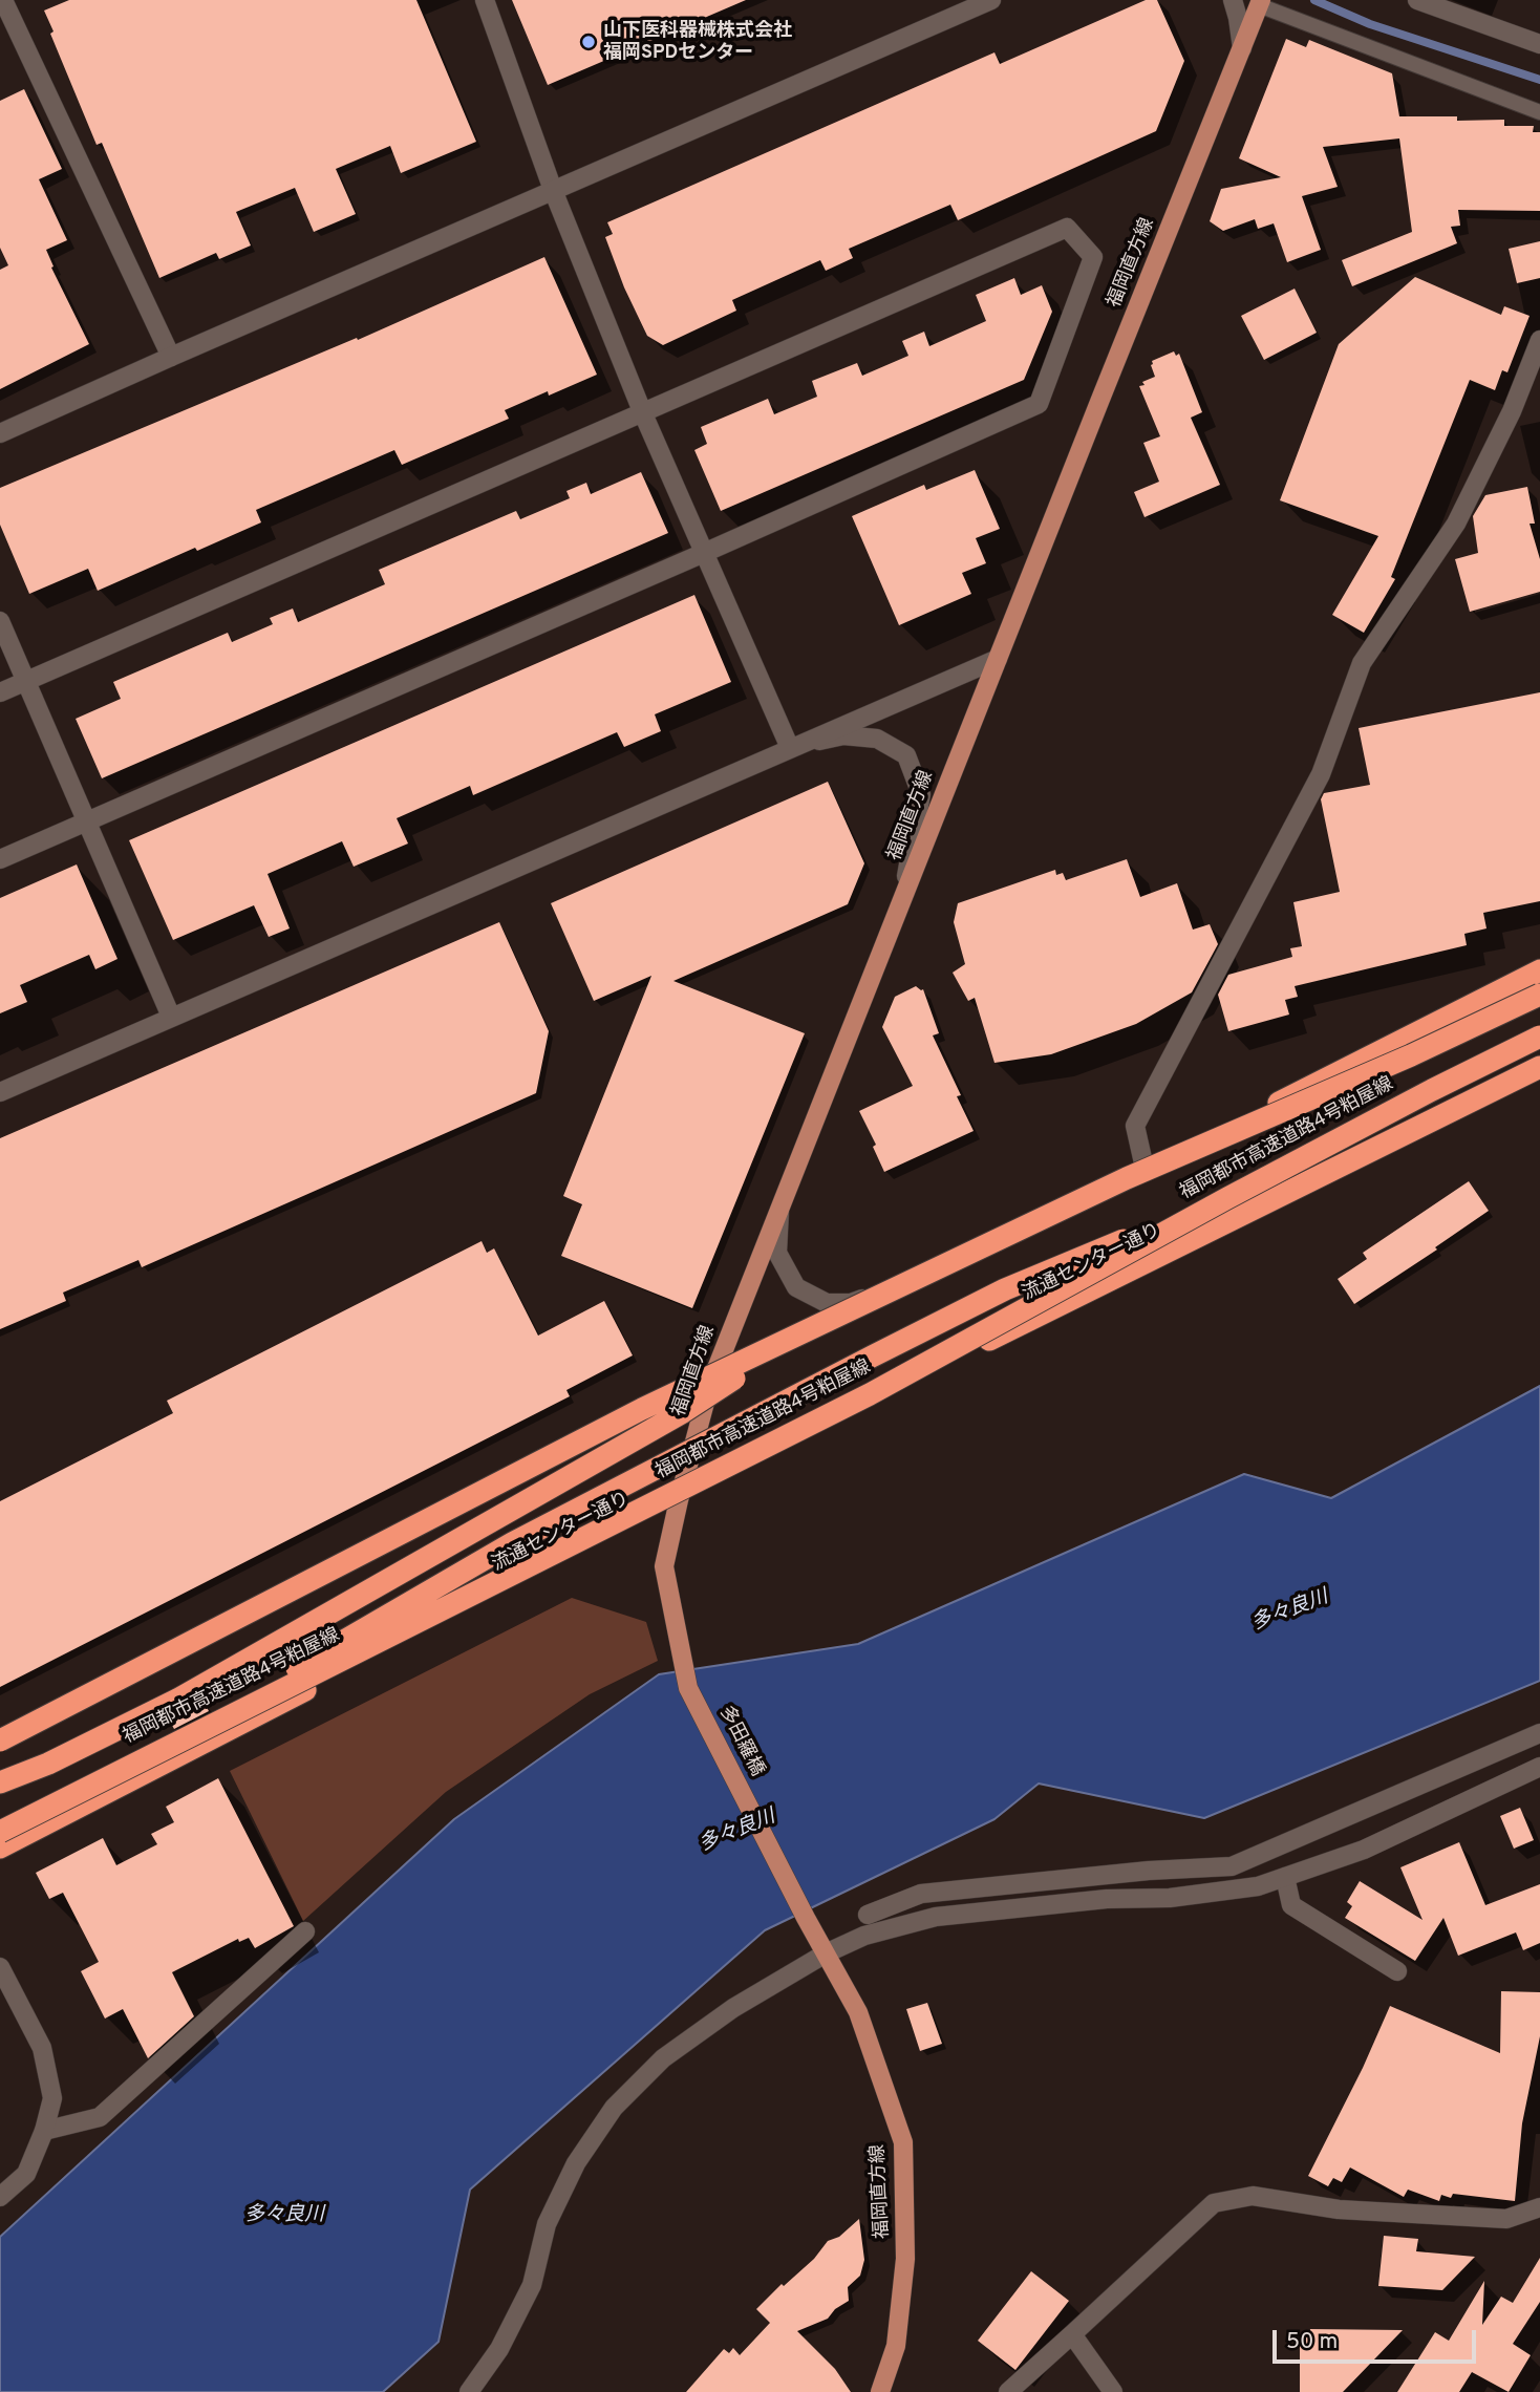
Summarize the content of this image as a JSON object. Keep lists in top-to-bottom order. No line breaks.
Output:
{"streets":{"highway":["福岡都市高速道路4号粕屋線","流通センター通り"],"main road":["福岡直方線","多田羅橋"]},"crossings":[["福岡直方線","流通センター通り"],["福岡直方線","多田羅橋"],["福岡都市高速道路4号粕屋線","流通センター通り"]],"water":["多々良川"],"places":["山下医科器械株式会社 福岡SPDセンター"],"scale_bar":"50 m"}
